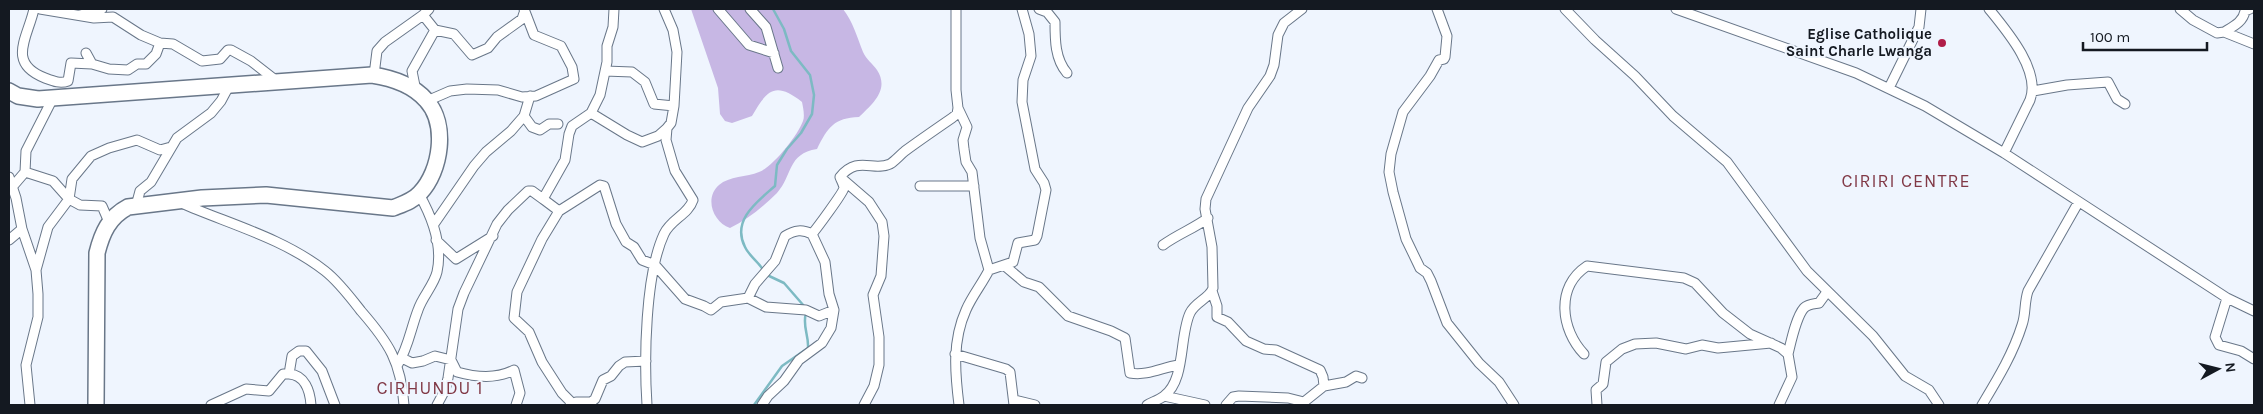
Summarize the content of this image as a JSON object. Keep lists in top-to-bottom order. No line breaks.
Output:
{"districts":["CIRIRI CENTRE","CIRHUNDU 1"],"places":["Eglise Catholique Saint Charle Lwanga"],"scale_bar":"100 m","north":"right"}
